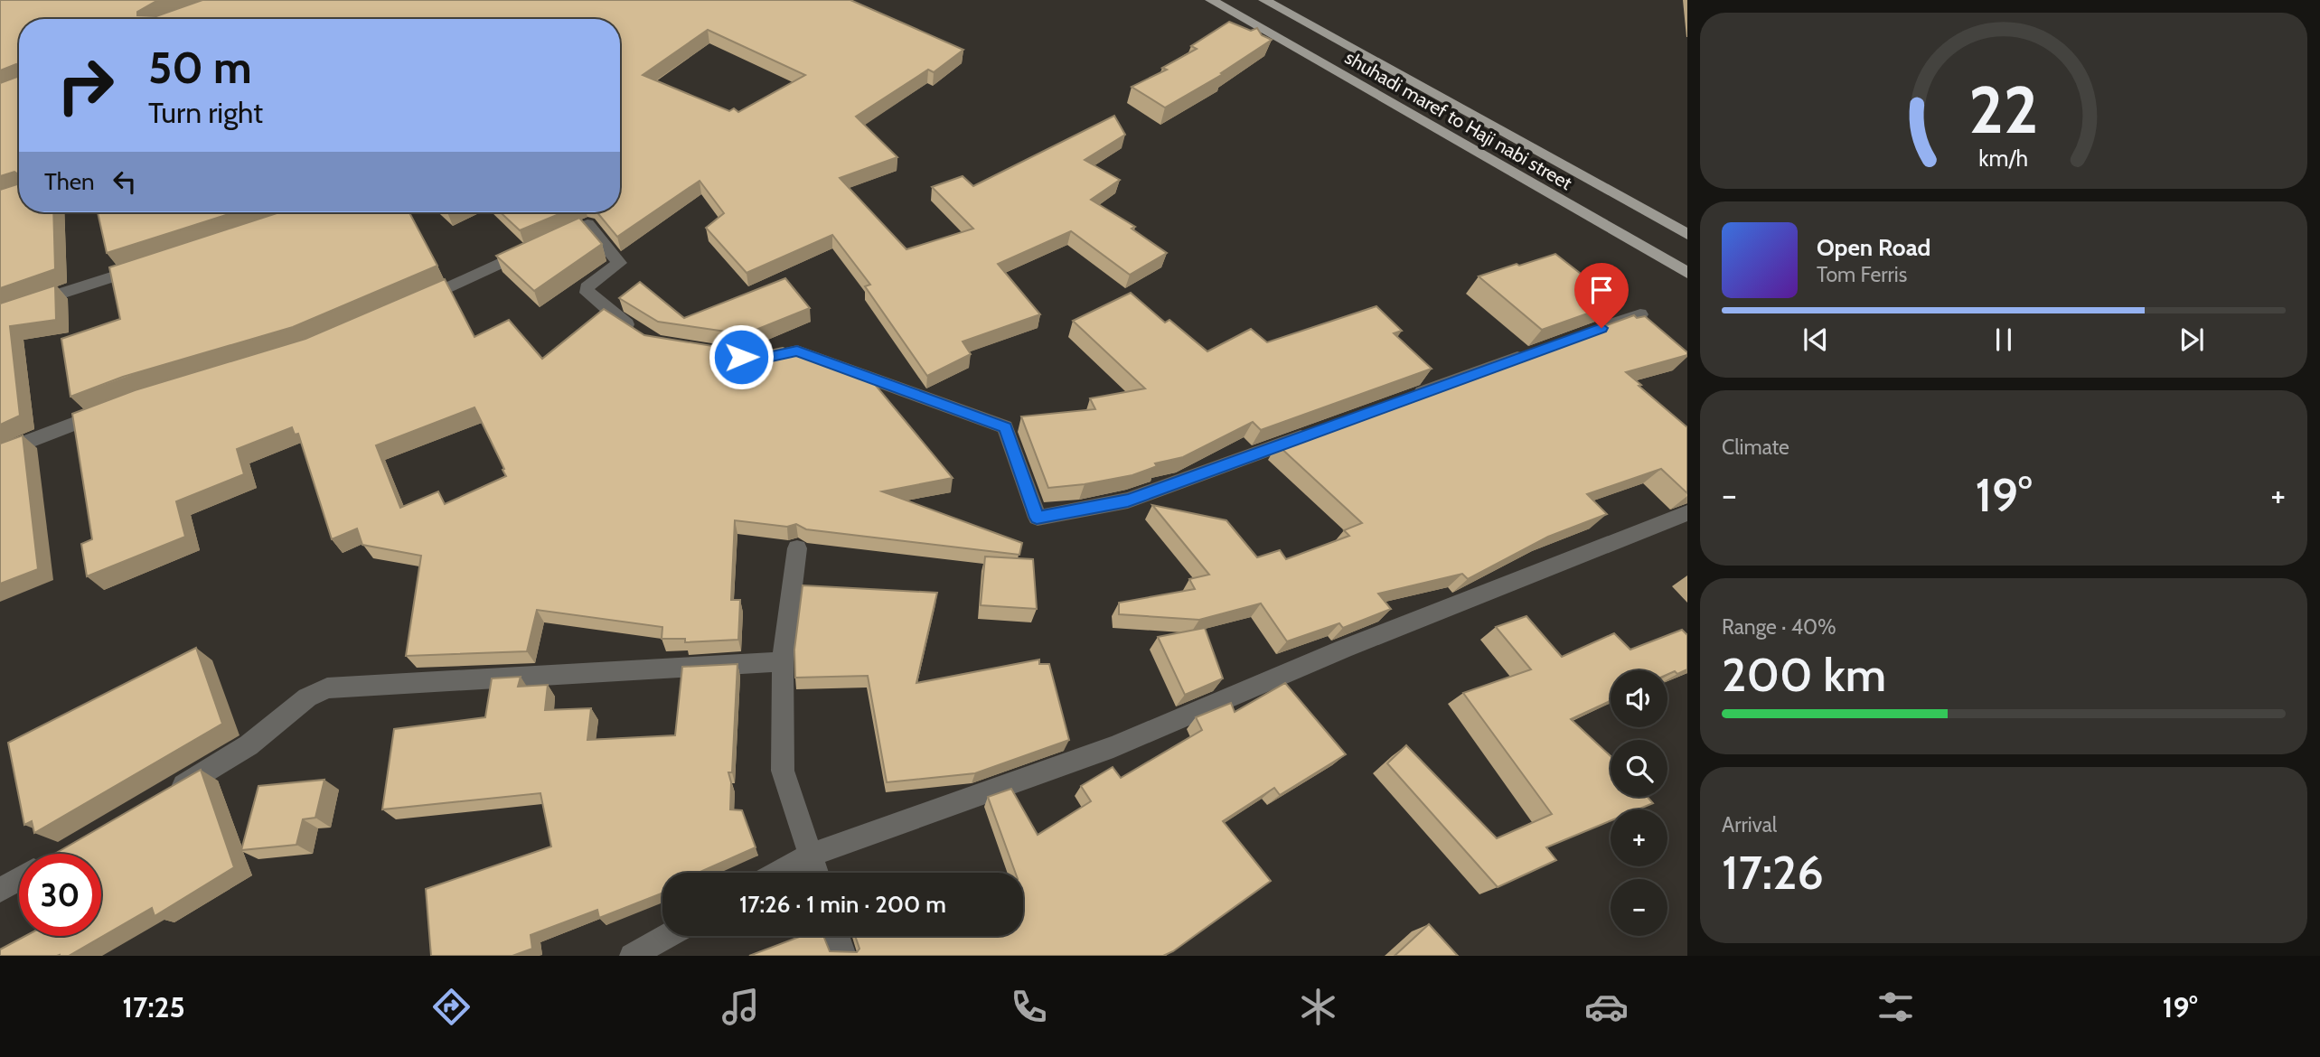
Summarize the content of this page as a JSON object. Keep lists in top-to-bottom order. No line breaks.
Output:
{"streets":{"main road":["shuhadi maref to Haji nabi street"]},"page":{"turn":["50 m","Turn right"],"then":"Then","song":["Open Road","Tom Ferris"],"tile":["Climate",["Range · 40%","200 km"],["Arrival","17:26"]],"heat":["−","19°","+"],"map_buttons":["+","−"],"limit":"30","trip":"17:26 · 1 min · 200 m","tabs":["17:25","19°"],"gauge":["22","km/h"]}}
